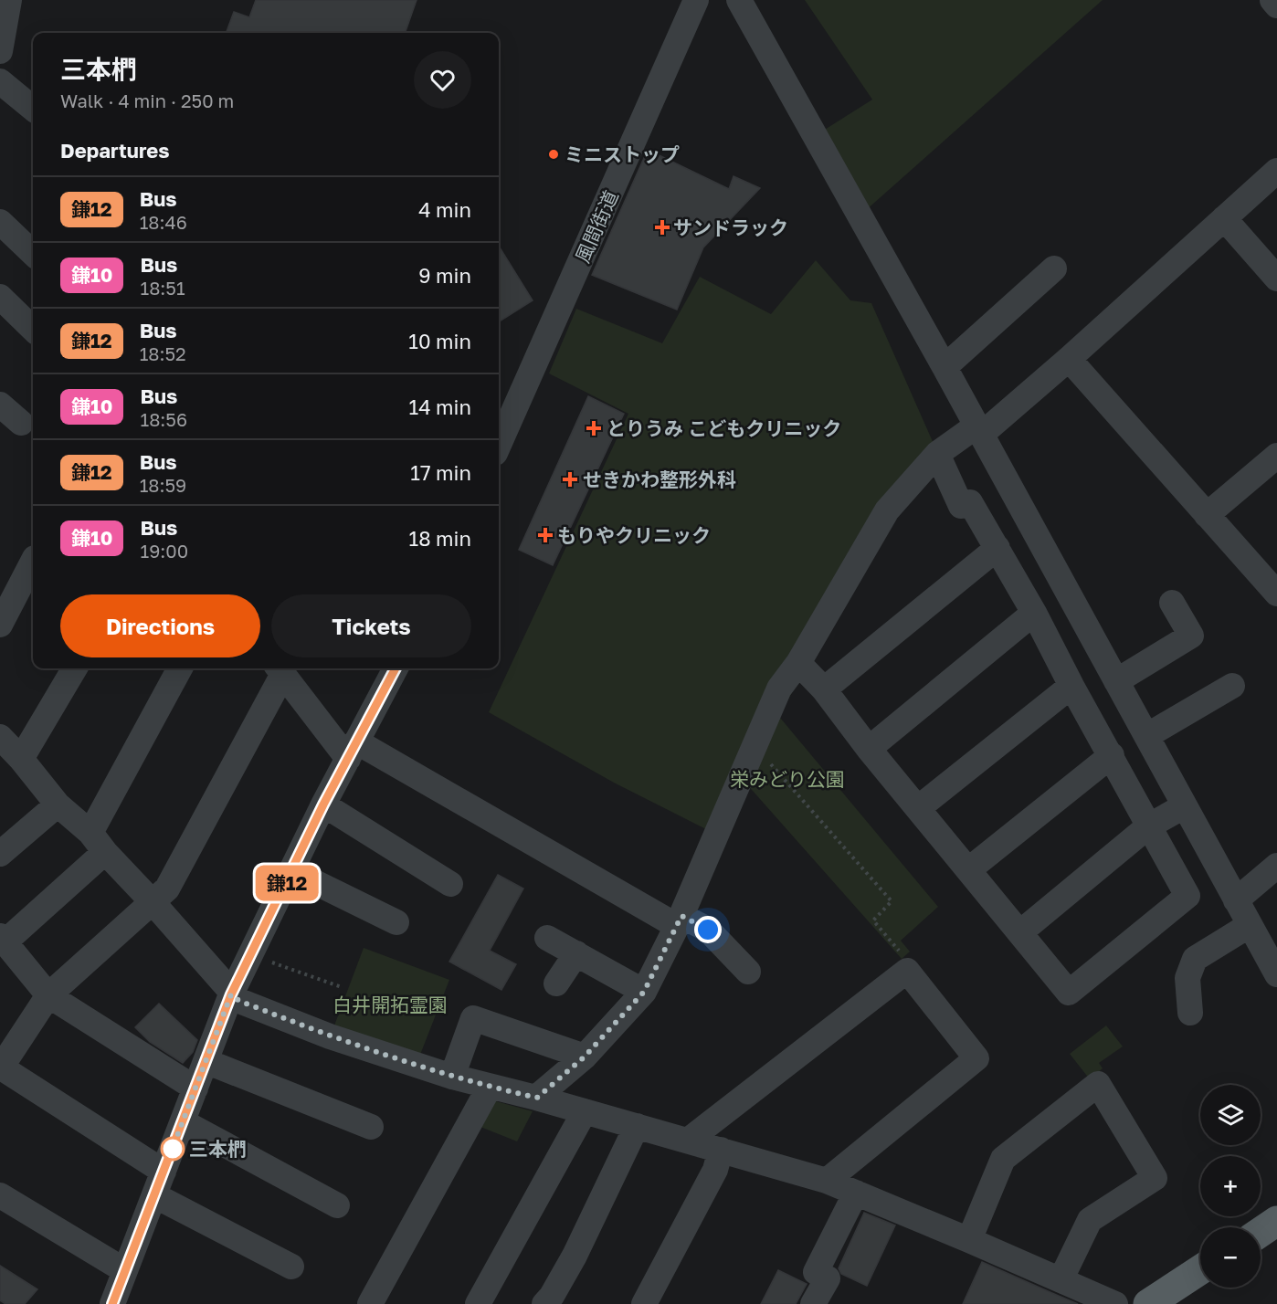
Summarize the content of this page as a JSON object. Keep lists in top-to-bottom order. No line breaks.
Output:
{"streets":{"street":["風間街道"]},"parks":["栄みどり公園","白井開拓霊園"],"places":{"other":["ミニストップ","三本椚"],"health":["サンドラック","とりうみ こどもクリニック","せきかわ整形外科","もりやクリニック"]},"lines":["bus line 鎌12"],"page":{"on_map":"鎌12","heading":[["三本椚","Walk · 4 min · 250 m"],"Departures"],"list":[{"mark":"鎌12","name":"Bus","note":"18:46","value":"4 min"},{"mark":"鎌10","name":"Bus","note":"18:51","value":"9 min"},{"mark":"鎌12","name":"Bus","note":"18:52","value":"10 min"},{"mark":"鎌10","name":"Bus","note":"18:56","value":"14 min"},{"mark":"鎌12","name":"Bus","note":"18:59","value":"17 min"},{"mark":"鎌10","name":"Bus","note":"19:00","value":"18 min"}],"buttons":["Directions","Tickets"],"map_buttons":["+","−"]}}
